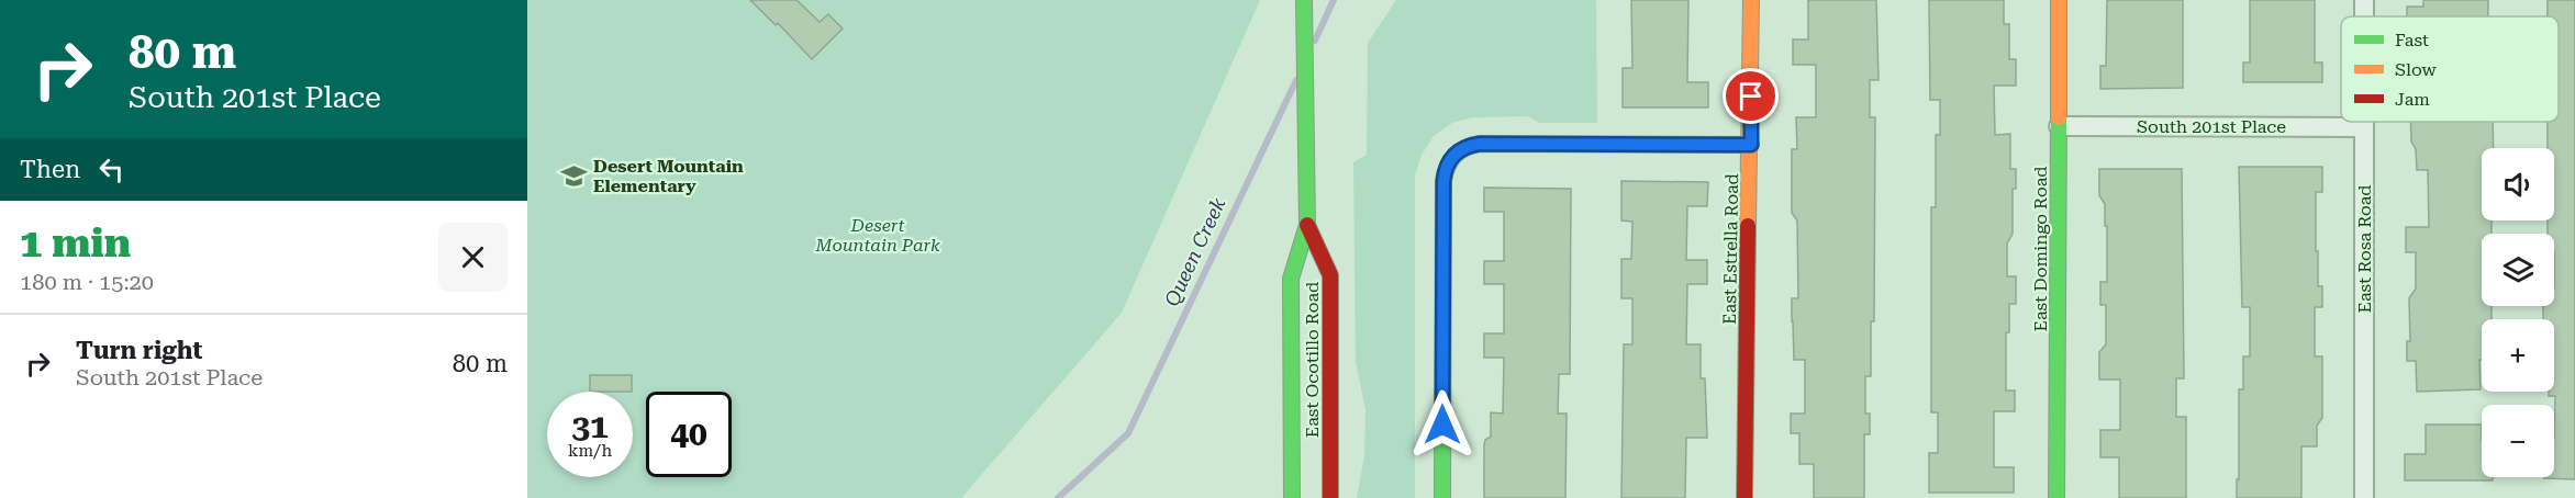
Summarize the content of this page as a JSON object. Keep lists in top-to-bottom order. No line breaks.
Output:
{"streets":{"street":["South 201st Place","East Estrella Road","East Domingo Road","East Rosa Road","East Ocotillo Road"]},"crossings":[["South 201st Place","East Domingo Road"],["South 201st Place","East Rosa Road"]],"water":["Queen Creek"],"parks":["Desert Mountain Park"],"places":{"school or university":["Desert Mountain Elementary"]},"legend":["Fast","Slow","Jam"],"page":{"turn":["80 m","South 201st Place"],"then":"Then","map_buttons":["+","−"],"heading":["1 min","180 m · 15:20"],"list":[{"name":"Turn right","note":"South 201st Place","value":"80 m"}],"speed":"31 km/h","limit":"40"}}
